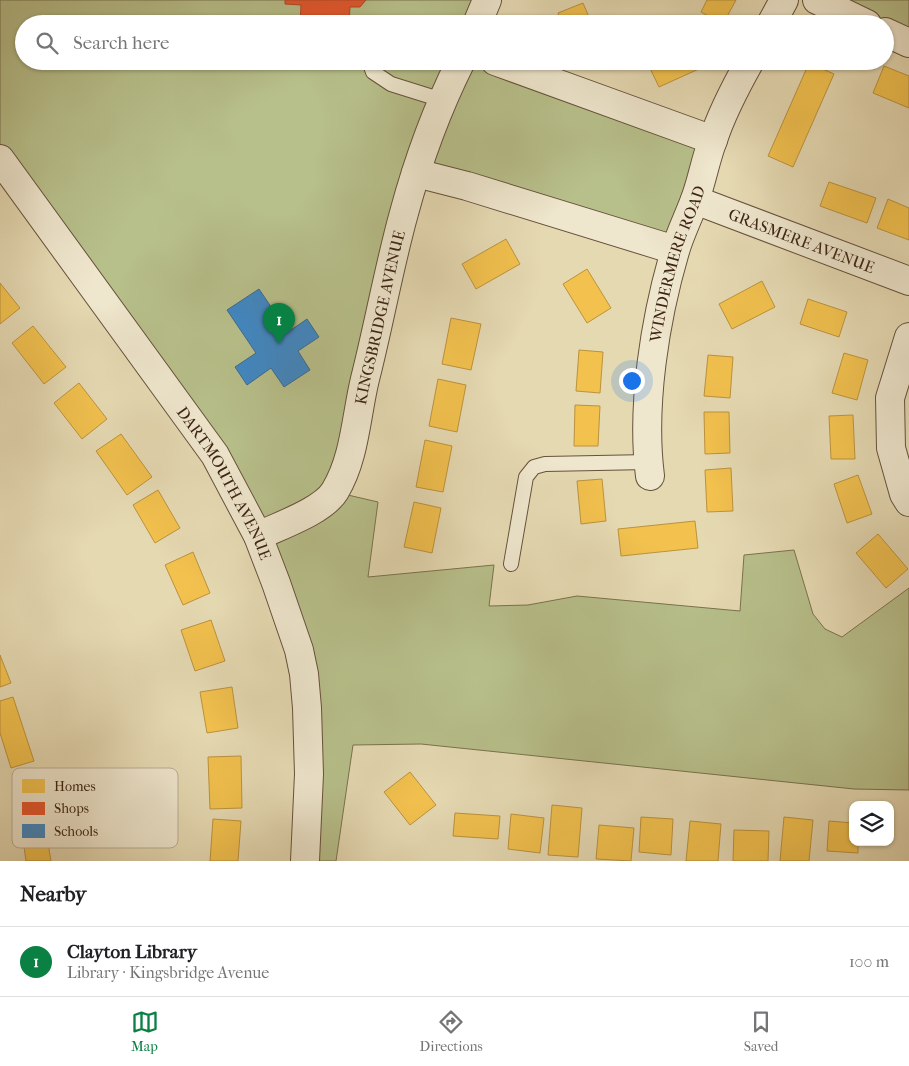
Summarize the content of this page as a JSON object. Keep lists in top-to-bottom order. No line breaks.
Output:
{"streets":{"street":["GRASMERE AVENUE","WINDERMERE ROAD","KINGSBRIDGE AVENUE","DARTMOUTH AVENUE"]},"crossings":[["GRASMERE AVENUE","WINDERMERE ROAD"],["KINGSBRIDGE AVENUE","DARTMOUTH AVENUE"]],"legend":["Homes","Shops","Schools"],"page":{"search":"Search here","pins":"1","heading":"Nearby","list":[{"mark":"1","name":"Clayton Library","note":"Library · Kingsbridge Avenue","value":"100 m"}],"nav":["Map","Directions","Saved"]}}
